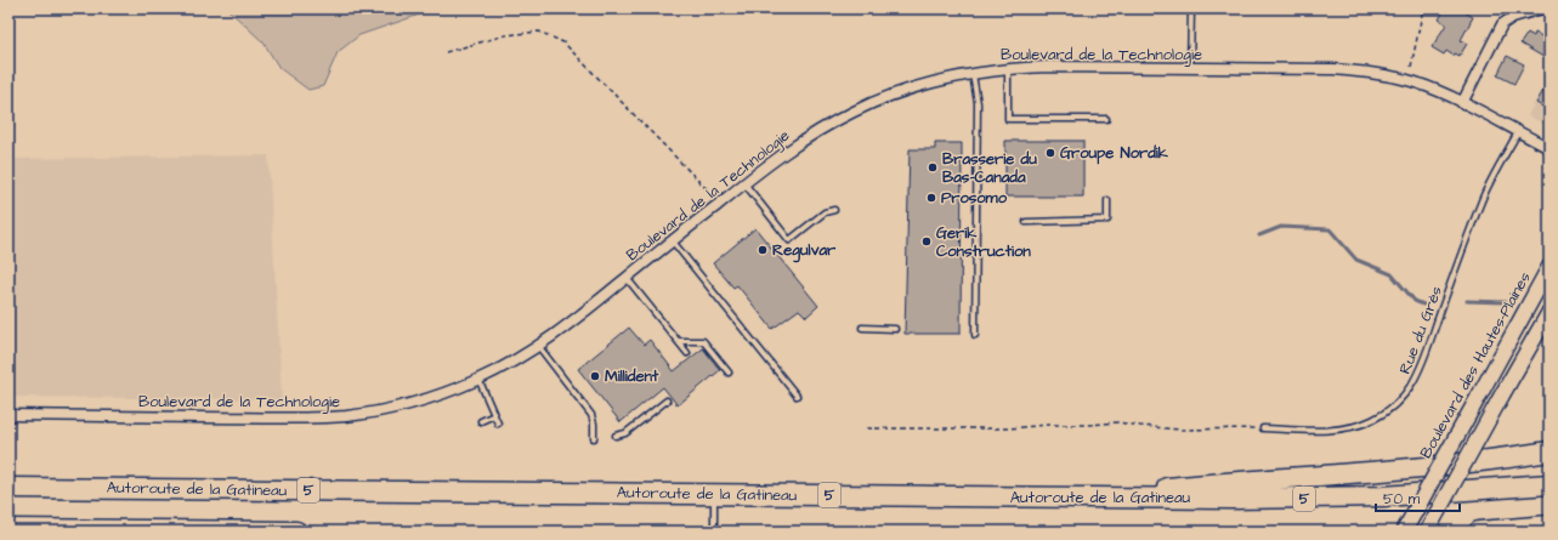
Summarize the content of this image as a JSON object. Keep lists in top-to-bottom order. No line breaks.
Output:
{"streets":{"highway":["Autoroute de la Gatineau","5"],"street":["Boulevard de la Technologie","Boulevard des Hautes-Plaines"],"lane":["Rue du Grès"]},"crossings":[["Boulevard de la Technologie","Rue du Grès"]],"places":["Groupe Nordik","Brasserie du Bas-Canada","Prosomo","Gerik Construction","Regulvar","Millident"],"scale_bar":"50 m"}
